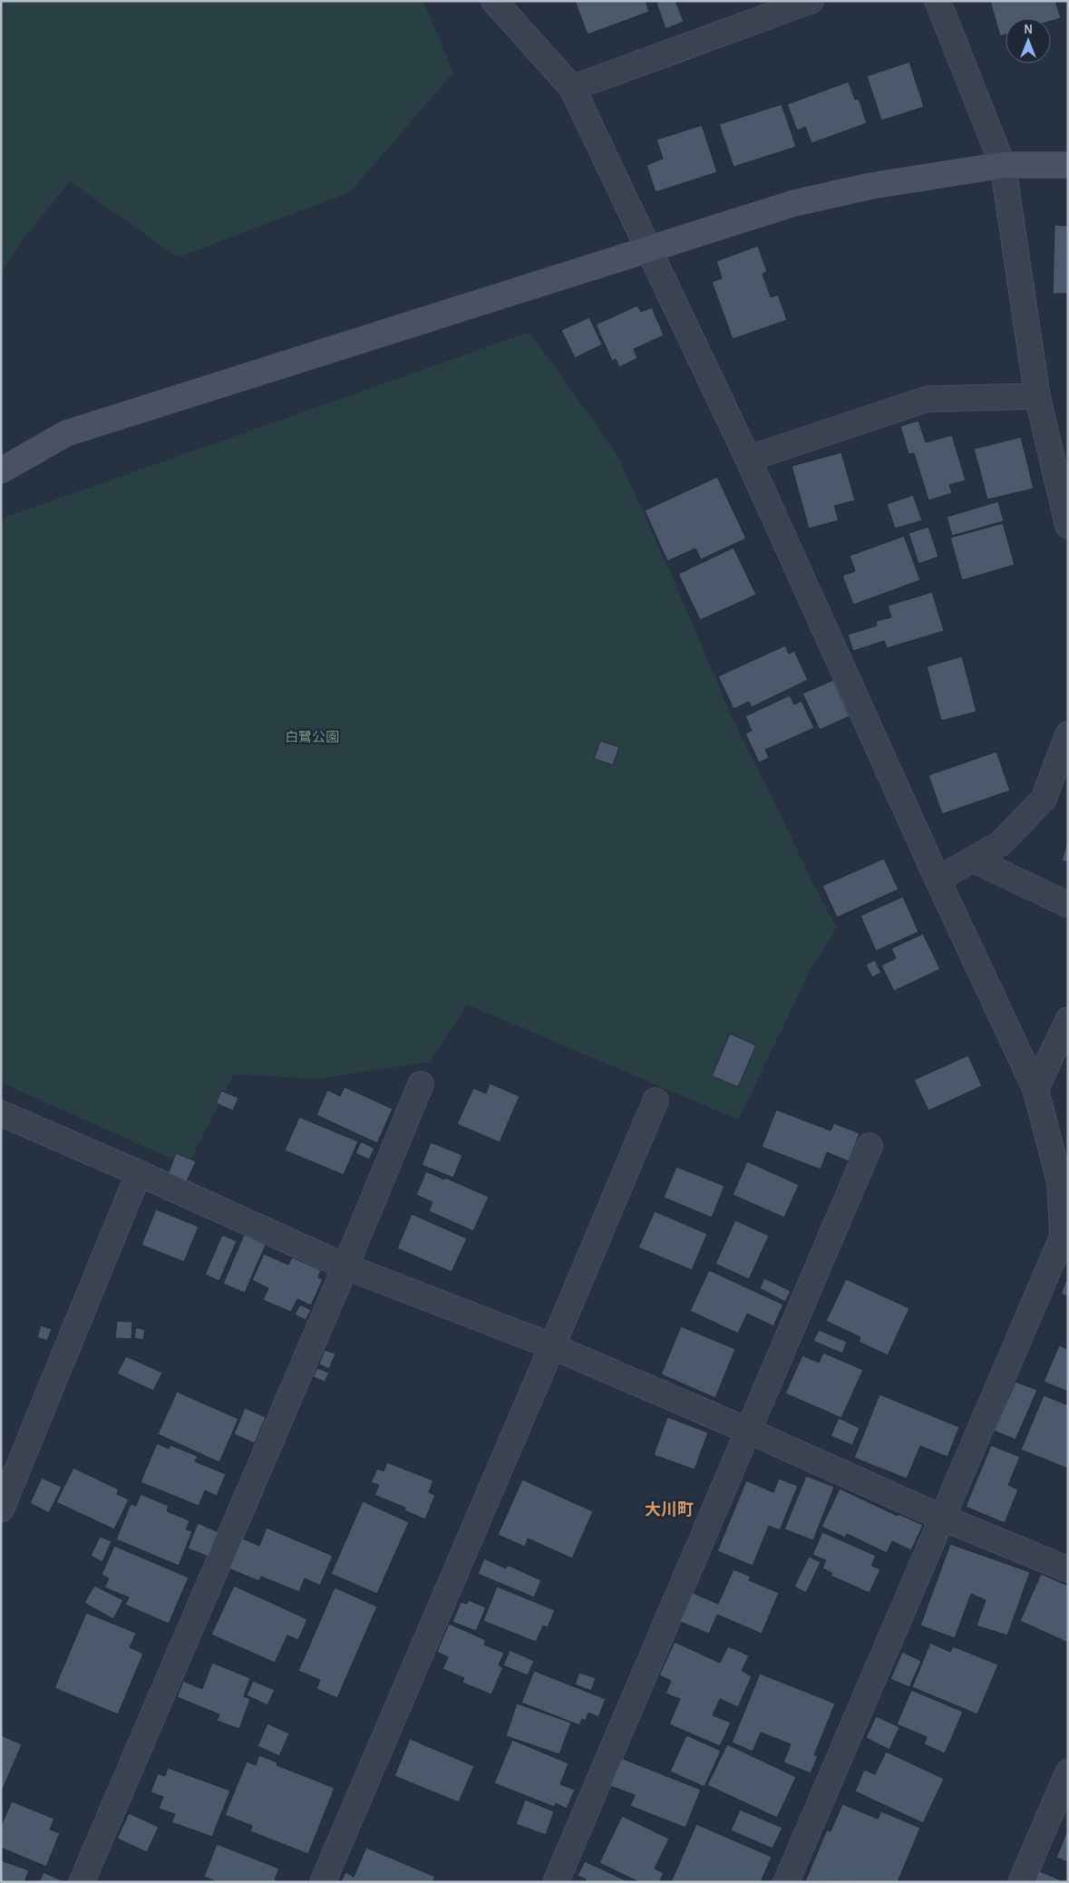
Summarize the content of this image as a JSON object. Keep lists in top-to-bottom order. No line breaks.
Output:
{"districts":["大川町"],"parks":["白鷺公園"],"north":"top"}
